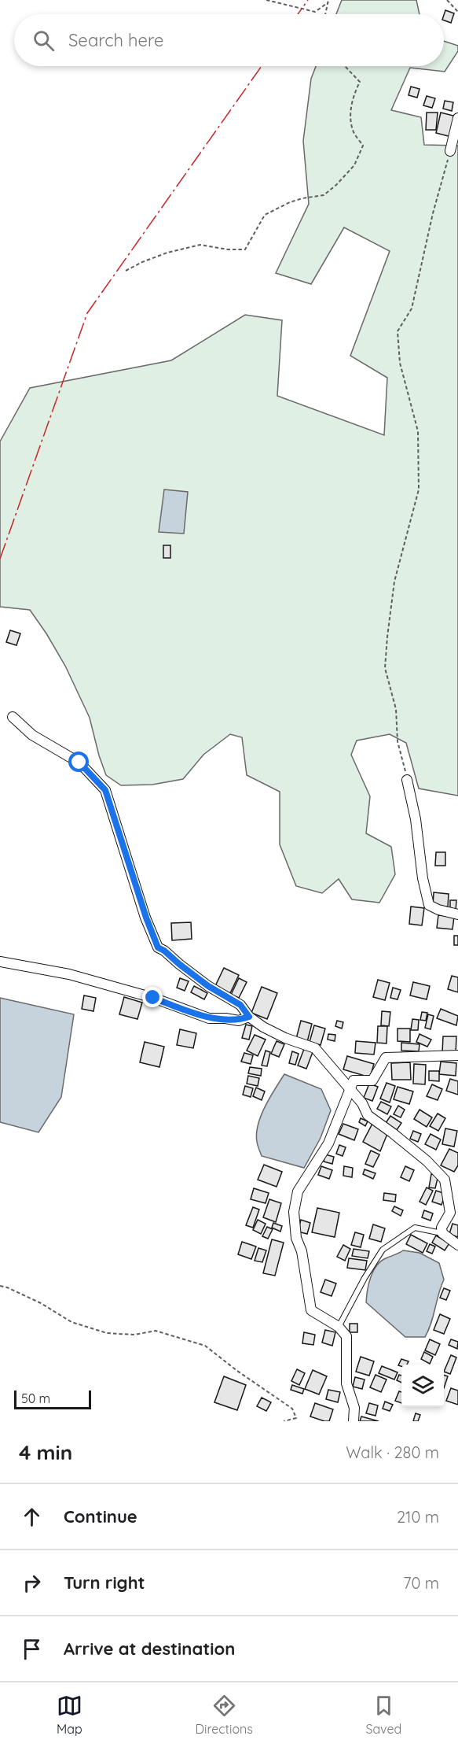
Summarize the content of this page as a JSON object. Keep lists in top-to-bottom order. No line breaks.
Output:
{"scale_bar":"50 m","page":{"search":"Search here","scale":"50 m","heading":["4 min","Walk · 280 m"],"list":[["Continue","210 m"],["Turn right","70 m"],"Arrive at destination"],"nav":["Map","Directions","Saved"]}}
